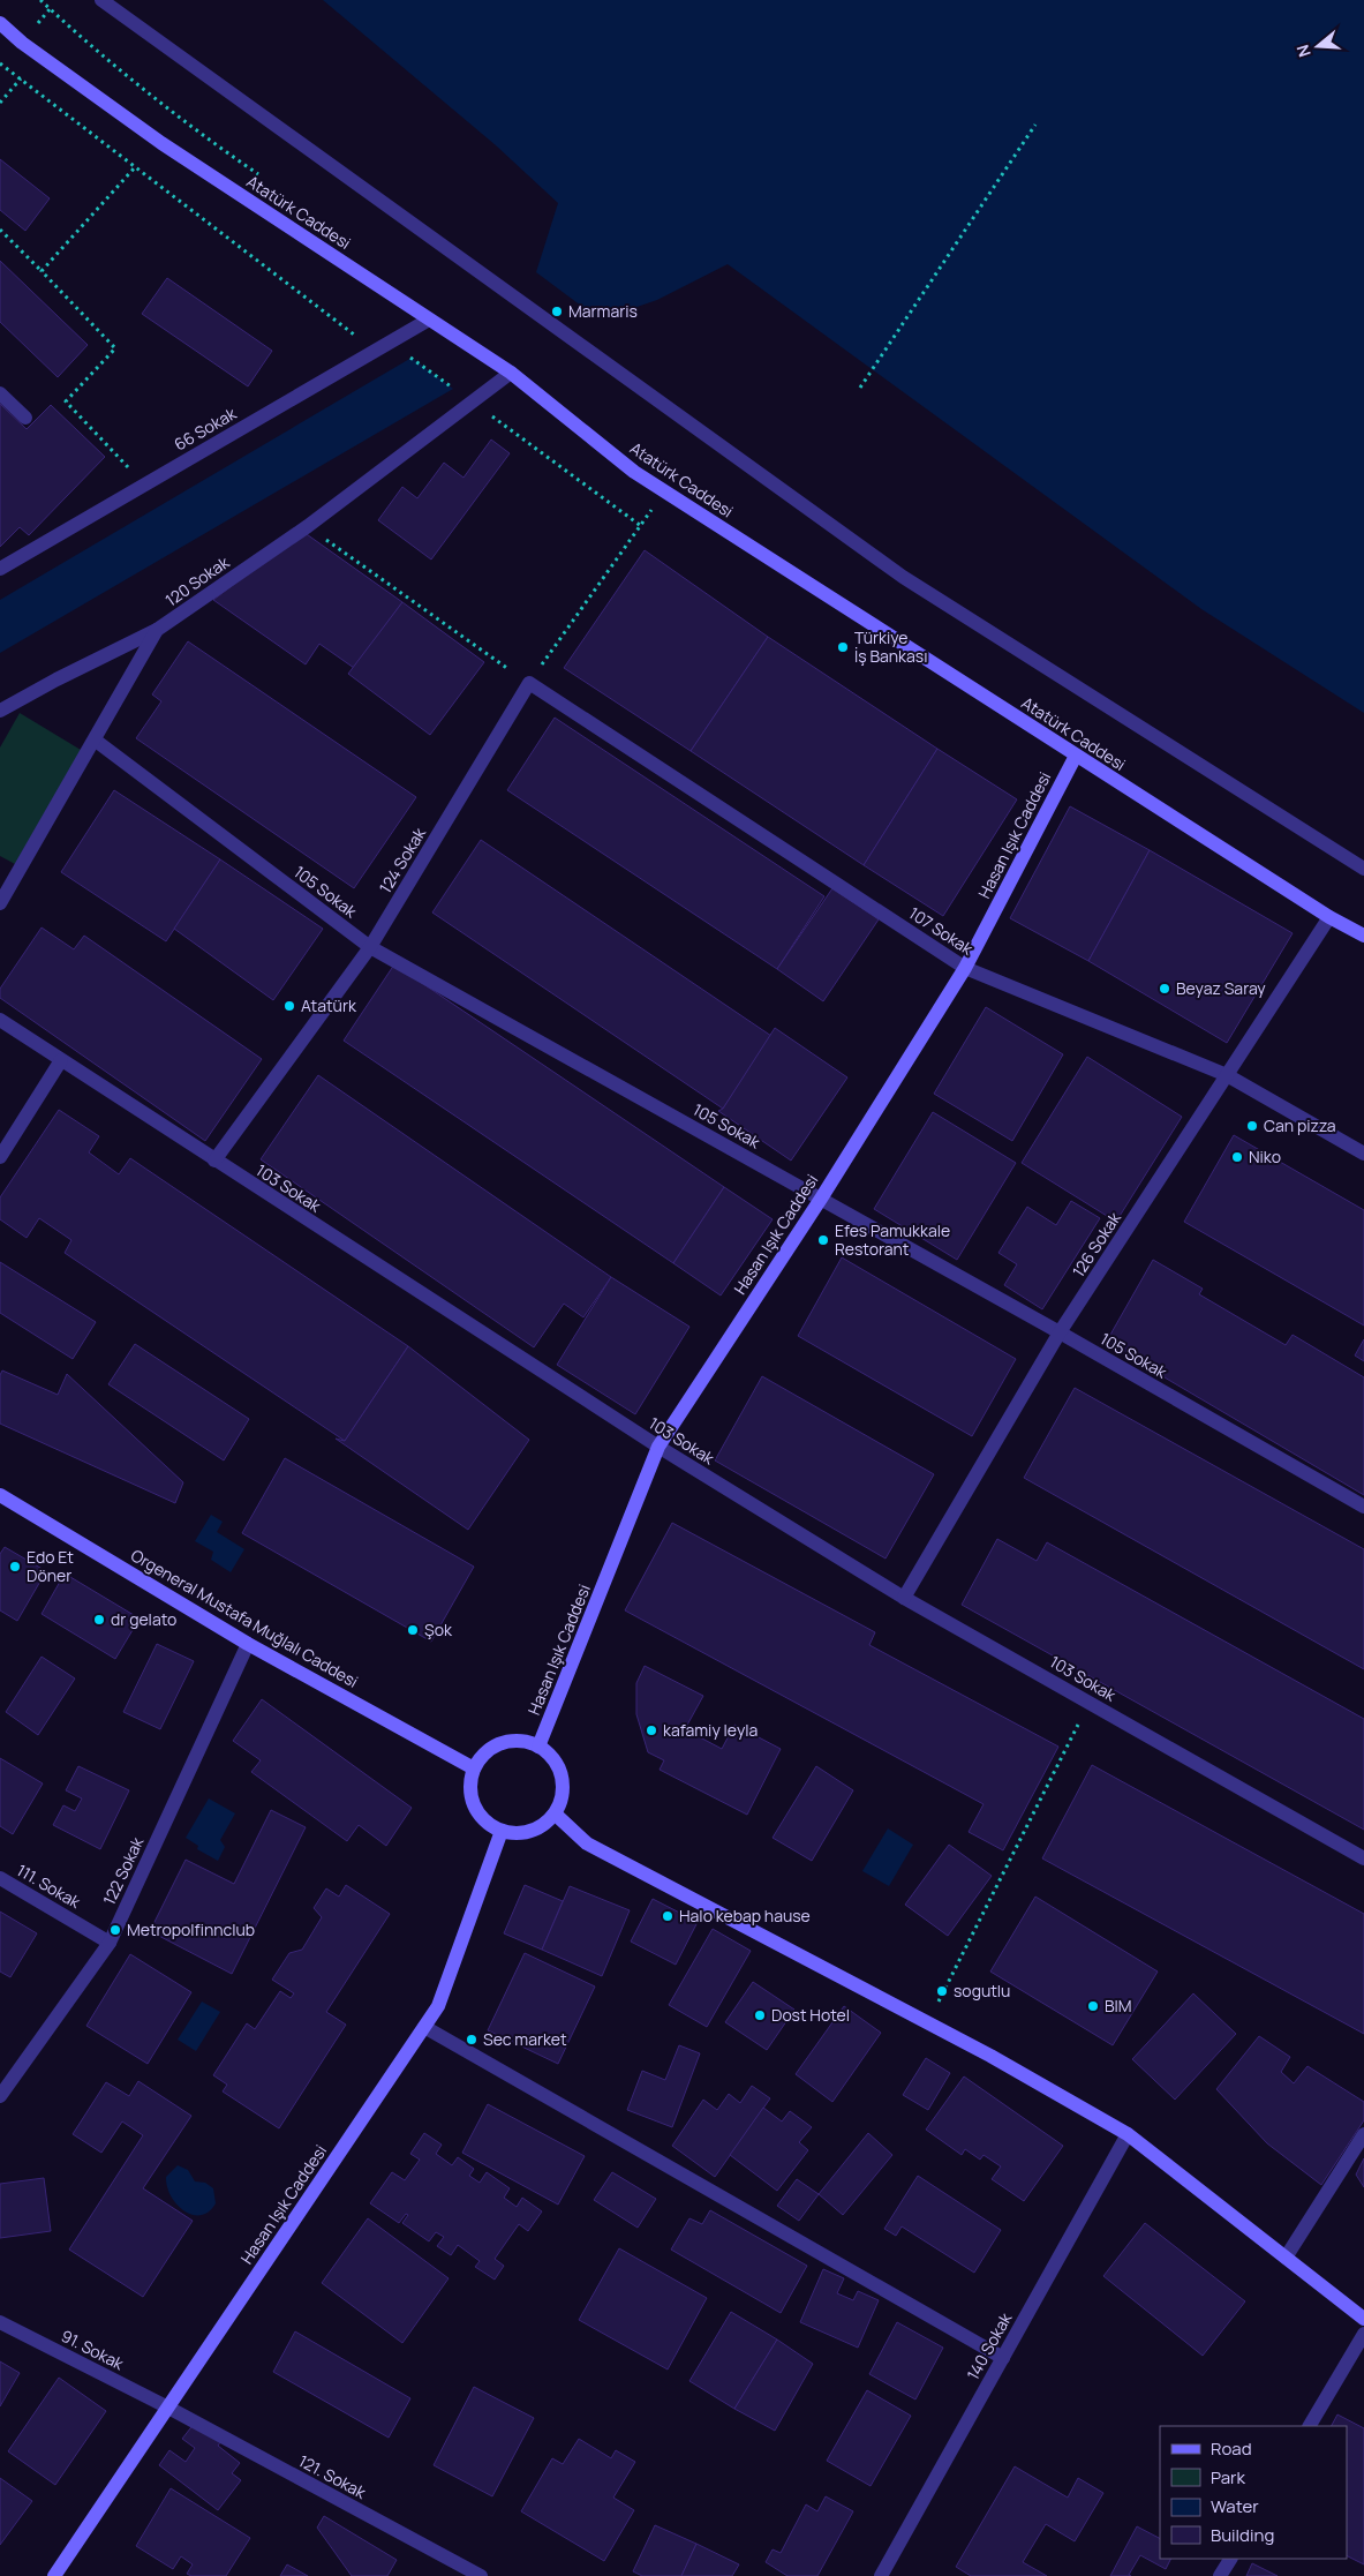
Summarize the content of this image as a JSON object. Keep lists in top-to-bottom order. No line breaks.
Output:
{"streets":{"street":["Atatürk Caddesi","66 Sokak","120 Sokak","Hasan Işık Caddesi","124 Sokak","105 Sokak","107 Sokak","103 Sokak","126 Sokak","Orgeneral Mustafa Muğlalı Caddesi","122 Sokak","111. Sokak","140 Sokak","91. Sokak","121. Sokak"]},"crossings":[["Atatürk Caddesi","66 Sokak"],["Atatürk Caddesi","120 Sokak"],["Atatürk Caddesi","Hasan Işık Caddesi"],["Atatürk Caddesi","126 Sokak"],["120 Sokak","105 Sokak"],["Hasan Işık Caddesi","105 Sokak"],["Hasan Işık Caddesi","107 Sokak"],["Hasan Işık Caddesi","103 Sokak"],["Hasan Işık Caddesi","Orgeneral Mustafa Muğlalı Caddesi"],["Hasan Işık Caddesi","91. Sokak"],["Hasan Işık Caddesi","121. Sokak"],["124 Sokak","105 Sokak"],["124 Sokak","107 Sokak"],["124 Sokak","103 Sokak"],["105 Sokak","126 Sokak"],["107 Sokak","126 Sokak"],["103 Sokak","126 Sokak"],["Orgeneral Mustafa Muğlalı Caddesi","122 Sokak"],["122 Sokak","111. Sokak"],["91. Sokak","121. Sokak"]],"places":["Marmaris","Türkiye İş Bankası","Beyaz Saray","Atatürk","Can pizza","Niko","Efes Pamukkale Restorant","Edo Et Döner","dr gelato","Şok","kafamiy leyla","Halo kebap hause","Metropolfinnclub","sogutlu","BIM","Dost Hotel","Sec market"],"legend":["Road","Park","Water","Building"],"north":"left"}
